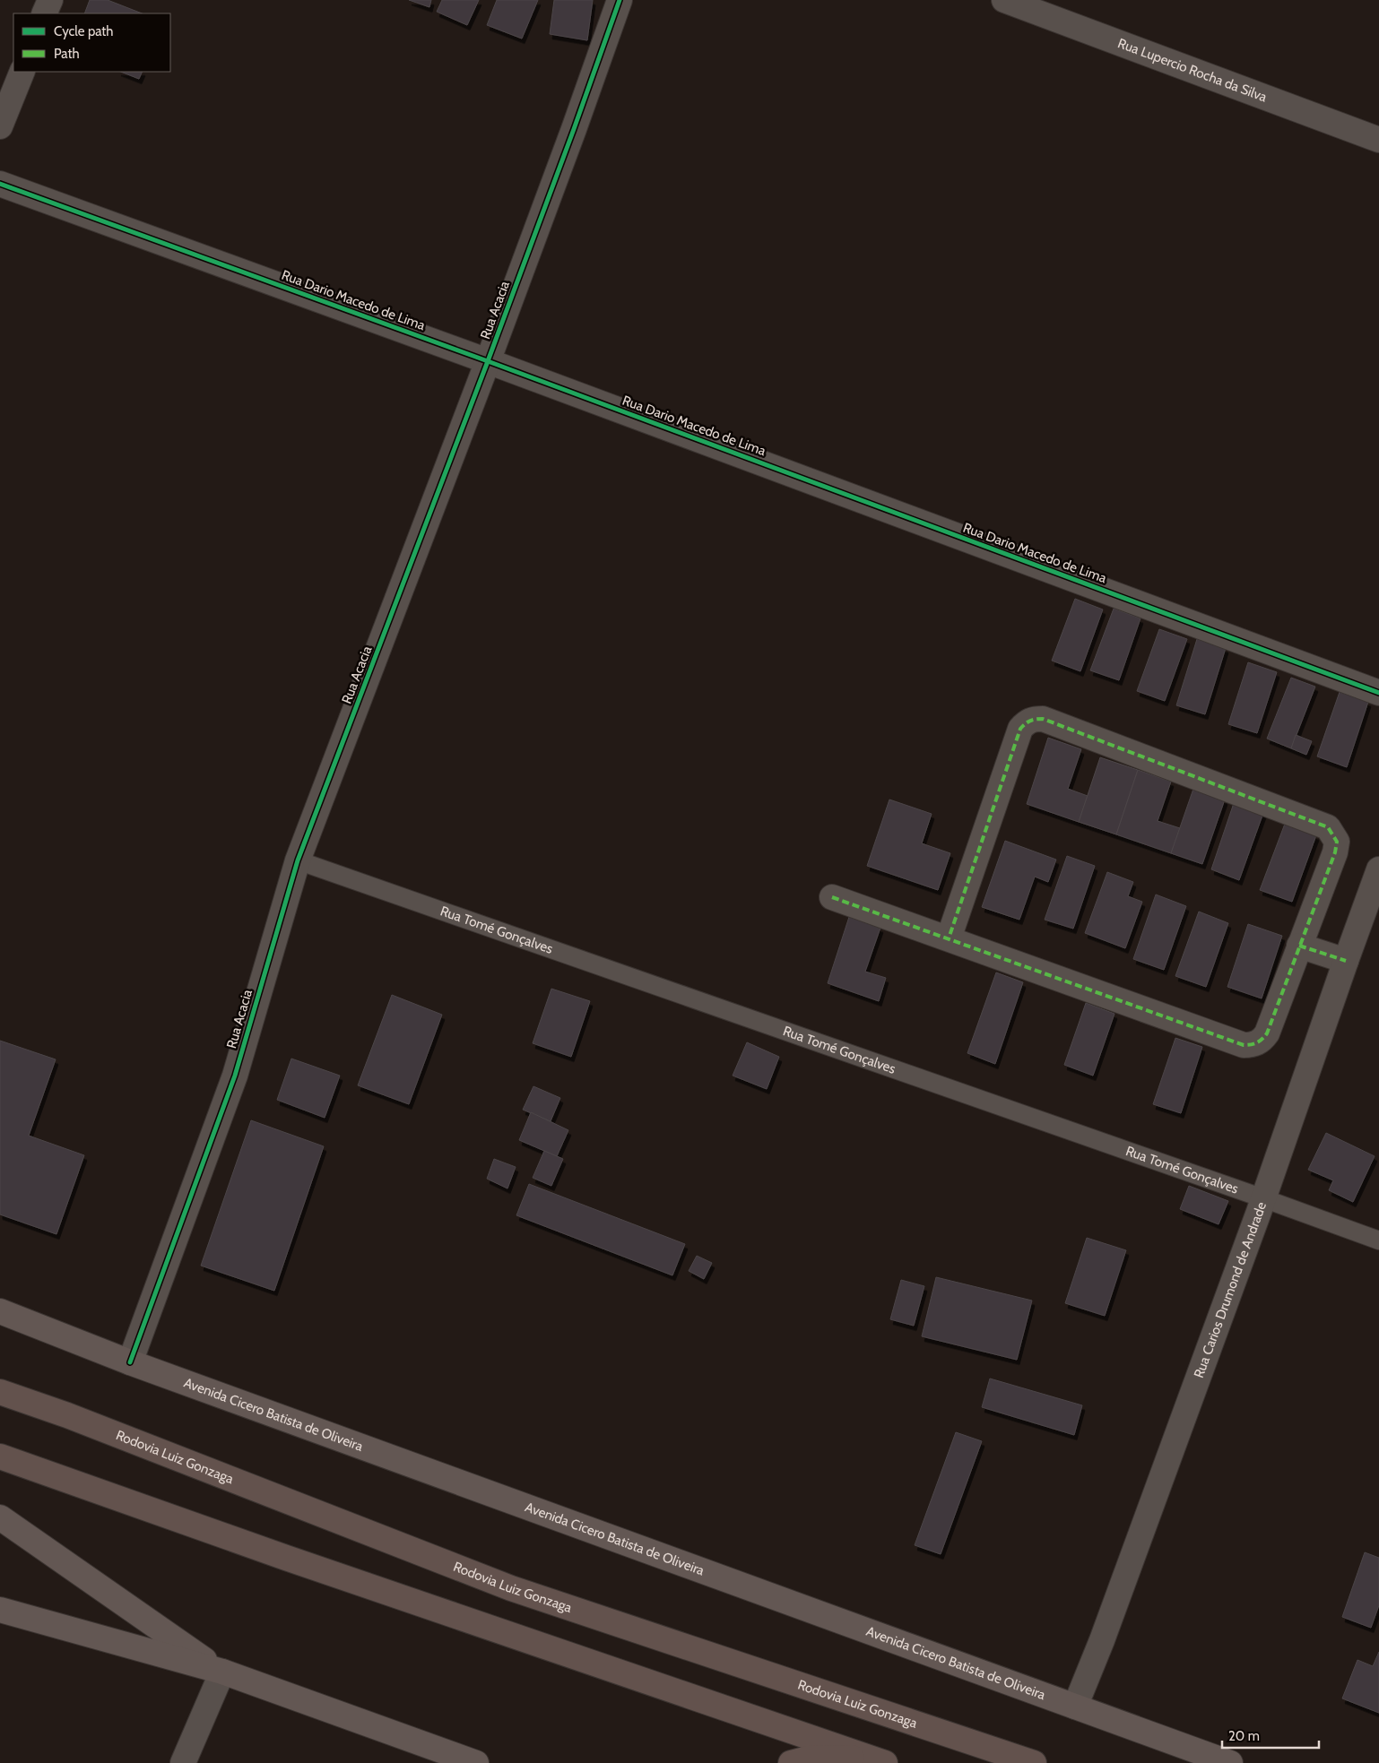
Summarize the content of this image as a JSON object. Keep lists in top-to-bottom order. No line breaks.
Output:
{"streets":{"highway":["Rodovia Luiz Gonzaga"],"main road":["Avenida Cicero Batista de Oliveira"],"street":["Rua Lupercio Rocha da Silva","Rua Dario Macedo de Lima","Rua Acacia","Rua Carios Drumond de Andrade"],"lane":["Rua Tomé Gonçalves"]},"crossings":[["Rua Dario Macedo de Lima","Rua Acacia"],["Rua Acacia","Rua Tomé Gonçalves"],["Rua Acacia","Avenida Cicero Batista de Oliveira"],["Rua Tomé Gonçalves","Rua Carios Drumond de Andrade"],["Rua Carios Drumond de Andrade","Avenida Cicero Batista de Oliveira"]],"legend":["Cycle path","Path"],"scale_bar":"20 m"}
